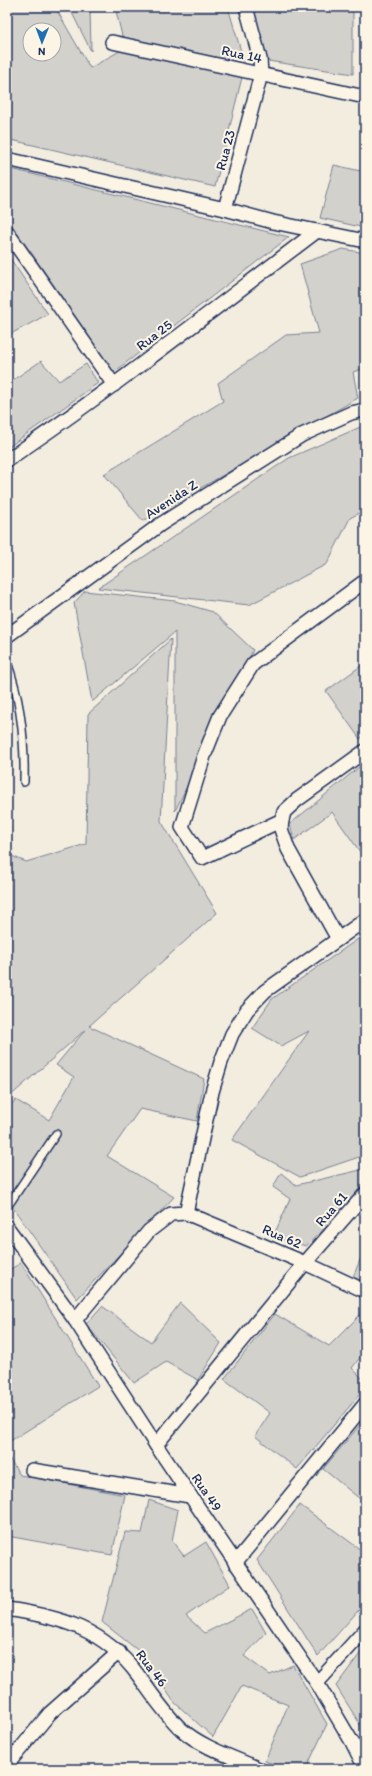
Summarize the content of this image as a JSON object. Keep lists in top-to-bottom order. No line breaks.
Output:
{"streets":{"street":["Rua 14","Rua 23","Rua 25","Avenida Z","Rua 61","Rua 62","Rua 49","Rua 46"]},"crossings":[["Rua 14","Rua 23"],["Rua 61","Rua 62"],["Rua 61","Rua 49"]],"north":"bottom"}
